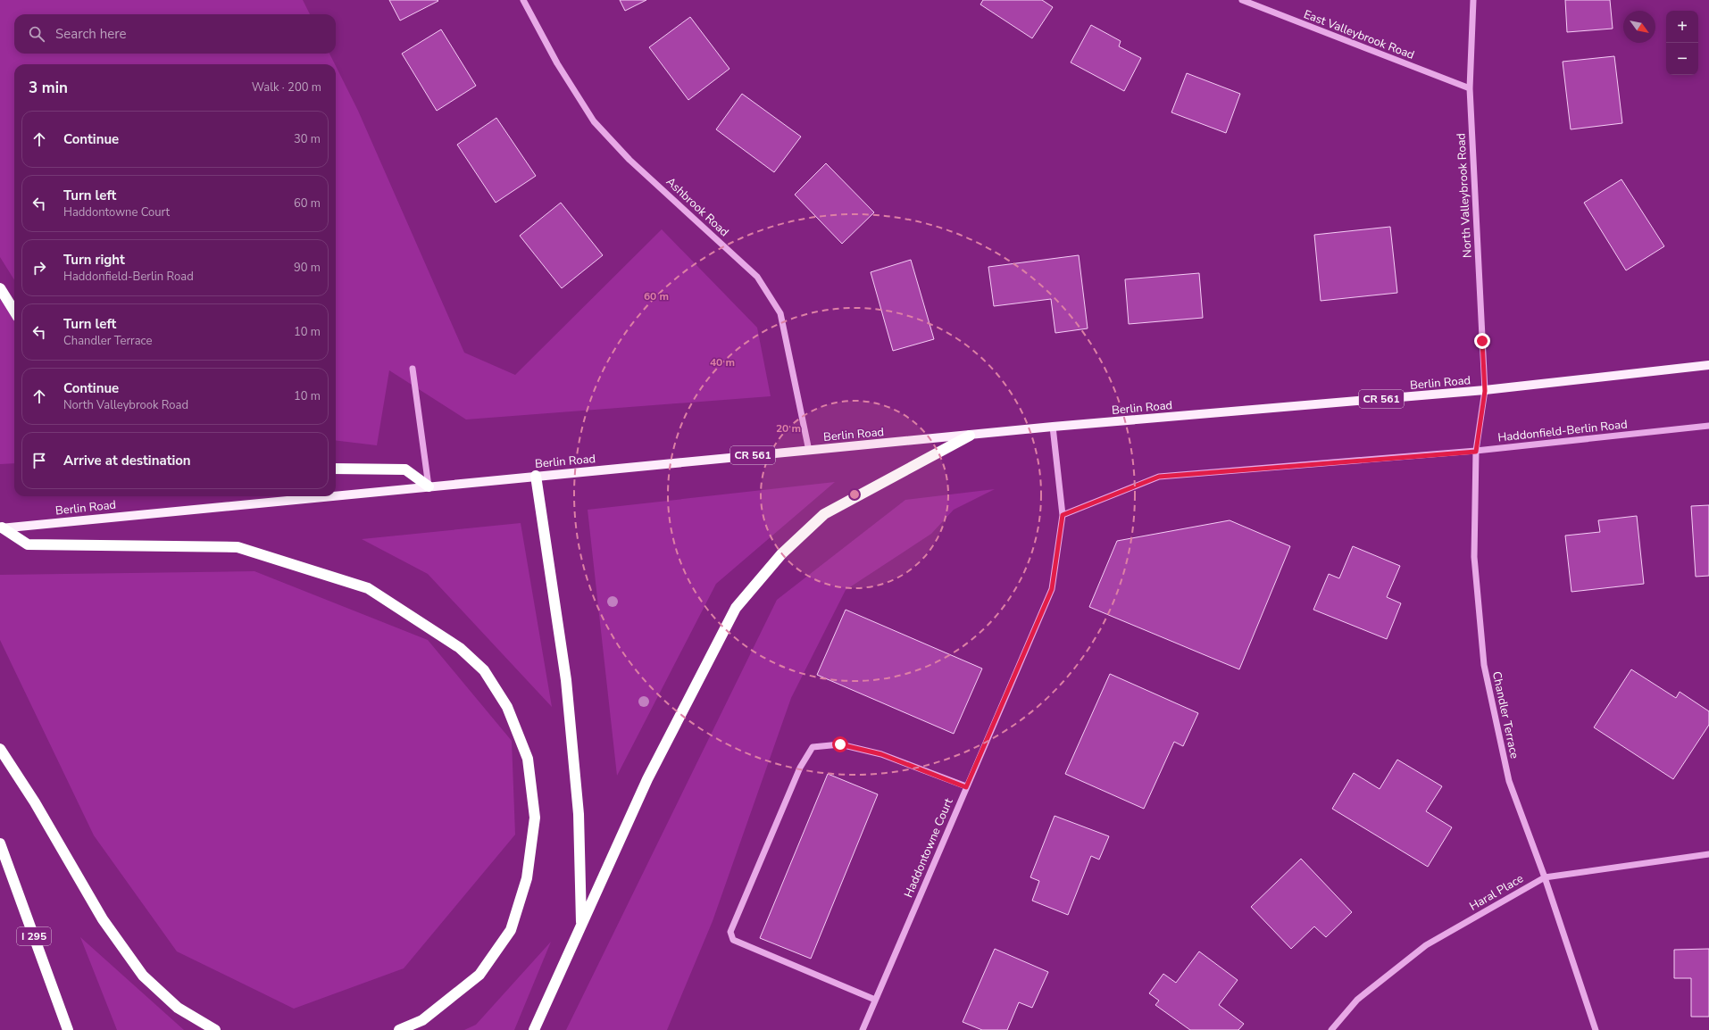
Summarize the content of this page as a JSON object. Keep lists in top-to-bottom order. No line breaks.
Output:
{"streets":{"highway":["I 295"],"main road":["Berlin Road","CR 561"],"street":["East Valleybrook Road","North Valleybrook Road","Ashbrook Road","Haddonfield-Berlin Road","Chandler Terrace","Haddontowne Court","Haral Place"]},"crossings":[["East Valleybrook Road","North Valleybrook Road"],["North Valleybrook Road","Berlin Road"],["North Valleybrook Road","Chandler Terrace"],["Ashbrook Road","Berlin Road"],["Berlin Road","Chandler Terrace"],["Berlin Road","Haddontowne Court"],["Haddonfield-Berlin Road","Chandler Terrace"],["Haddonfield-Berlin Road","Haddontowne Court"],["Chandler Terrace","Haral Place"]],"north":"bottom right","page":{"map_buttons":["+","−"],"search":"Search here","heading":["3 min","Walk · 200 m"],"list":[["Continue","30 m"],["Turn left","Haddontowne Court","60 m"],["Turn right","Haddonfield-Berlin Road","90 m"],["Turn left","Chandler Terrace","10 m"],["Continue","North Valleybrook Road","10 m"],"Arrive at destination"]},"rings":["60 m","40 m","20 m"]}
